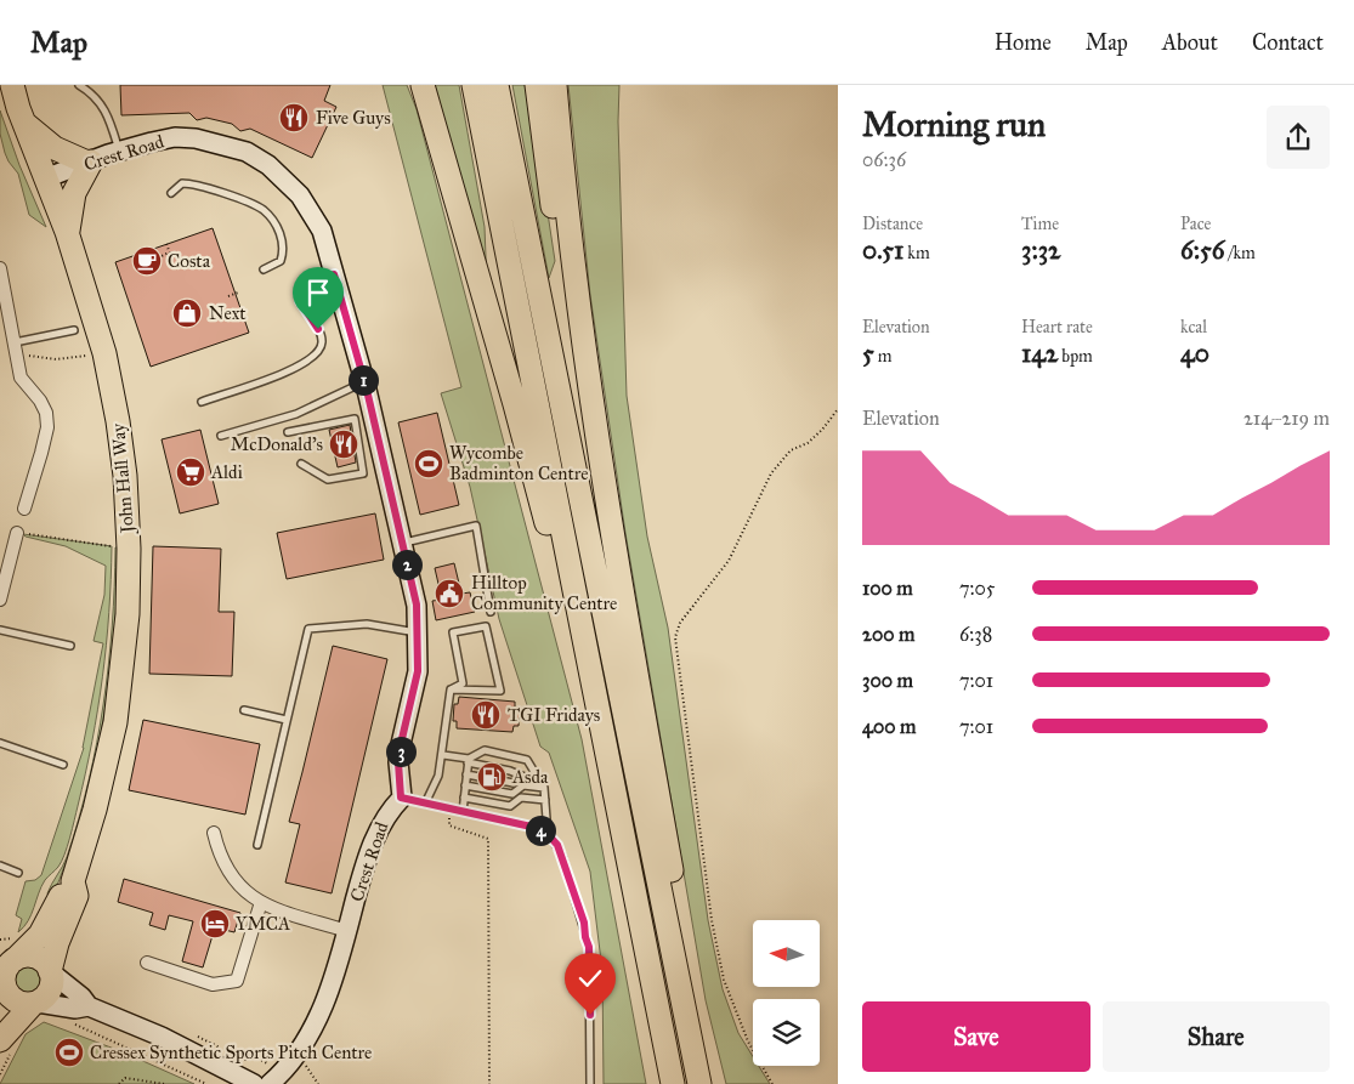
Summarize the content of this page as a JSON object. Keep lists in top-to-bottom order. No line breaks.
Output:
{"streets":{"highway":["John Hall Way"],"street":["Crest Road"]},"crossings":[["Crest Road","John Hall Way"]],"places":{"restaurant":["Five Guys","McDonald's","TGI Fridays"],"cafe":["Costa"],"shop":["Next"],"sports":["Wycombe Badminton Centre","Cressex Synthetic Sports Pitch Centre"],"supermarket":["Aldi"],"public building":["Hilltop Community Centre"],"fuel station":["Asda"],"hotel":["YMCA"]},"north":"left","page":{"header":"Map","nav":["Home","Map","About","Contact"],"heading":["Morning run","06:36"],"stats":[["Distance","0.51 km"],["Time","3:32"],["Pace","6:56 /km"],["Elevation","5 m"],["Heart rate","142 bpm"],["kcal","40"]],"pins":["1","2","3","4"],"chart":["Elevation","214–219 m"],"list":[{"name":"100 m","note":"7:05"},{"name":"200 m","note":"6:38"},{"name":"300 m","note":"7:01"},{"name":"400 m","note":"7:01"}],"buttons":["Save","Share"]}}
